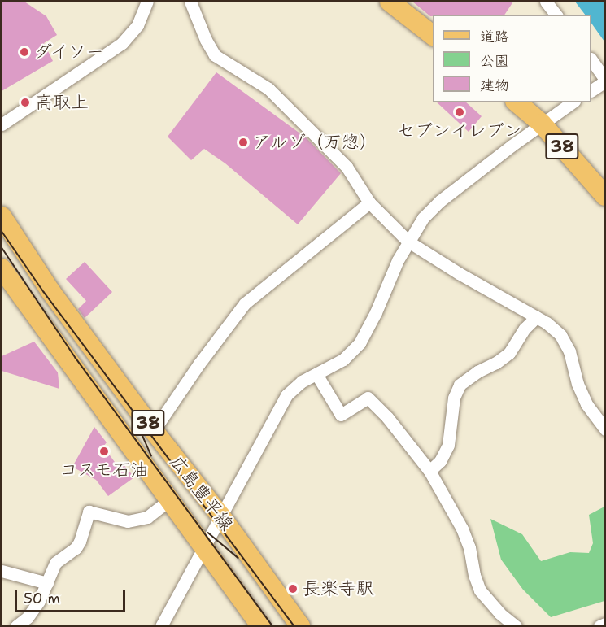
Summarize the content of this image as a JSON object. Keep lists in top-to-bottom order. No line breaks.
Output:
{"streets":{"main road":["38","広島豊平線"]},"places":["ダイソー","高取上","セブンイレブン","アルゾ（万惣）","コスモ石油","長楽寺駅"],"legend":["道路","公園","建物"],"scale_bar":"50 m"}
